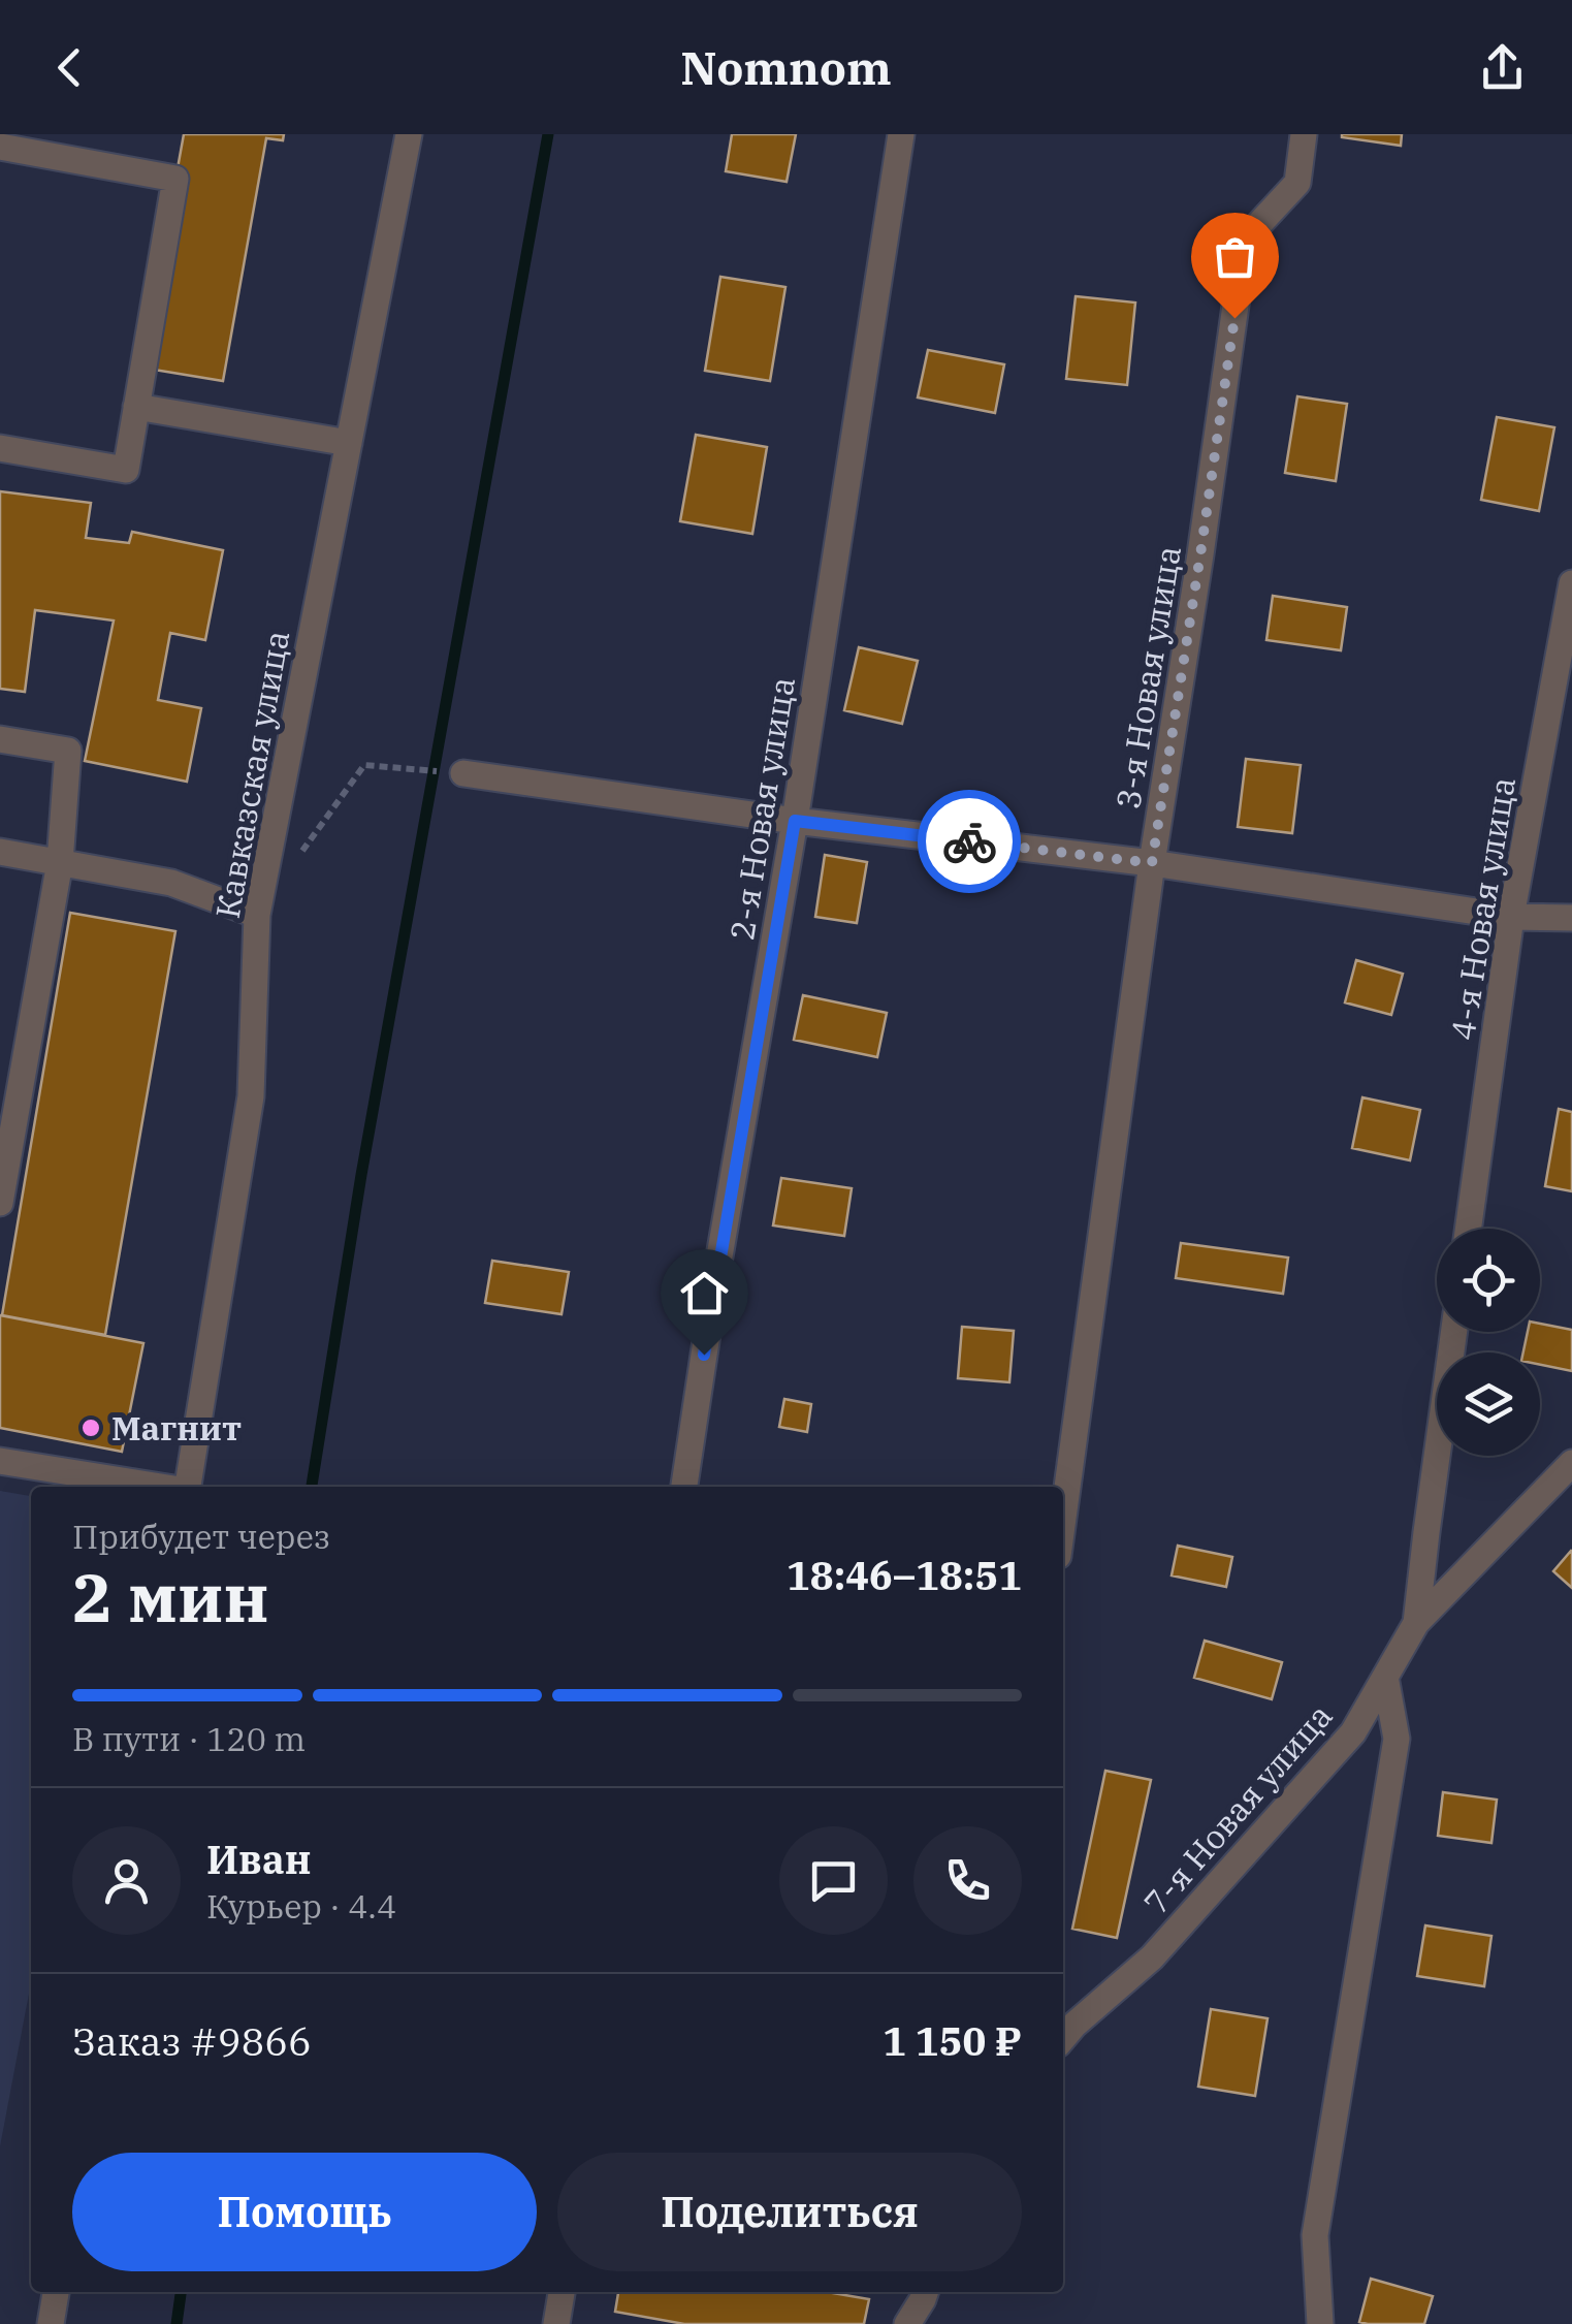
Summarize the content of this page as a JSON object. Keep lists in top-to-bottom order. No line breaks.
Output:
{"streets":{"street":["3-я Новая улица","Кавказская улица","2-я Новая улица","4-я Новая улица","7-я Новая улица"]},"places":["Магнит"],"page":{"header":"Nomnom","heading":["2 мин","Прибудет через","18:46–18:51"],"panel":["Иван","Курьер · 4.4","Заказ #9866","1 150 ₽"],"bar":"В пути · 120 m","buttons":["Помощь","Поделиться"]}}
